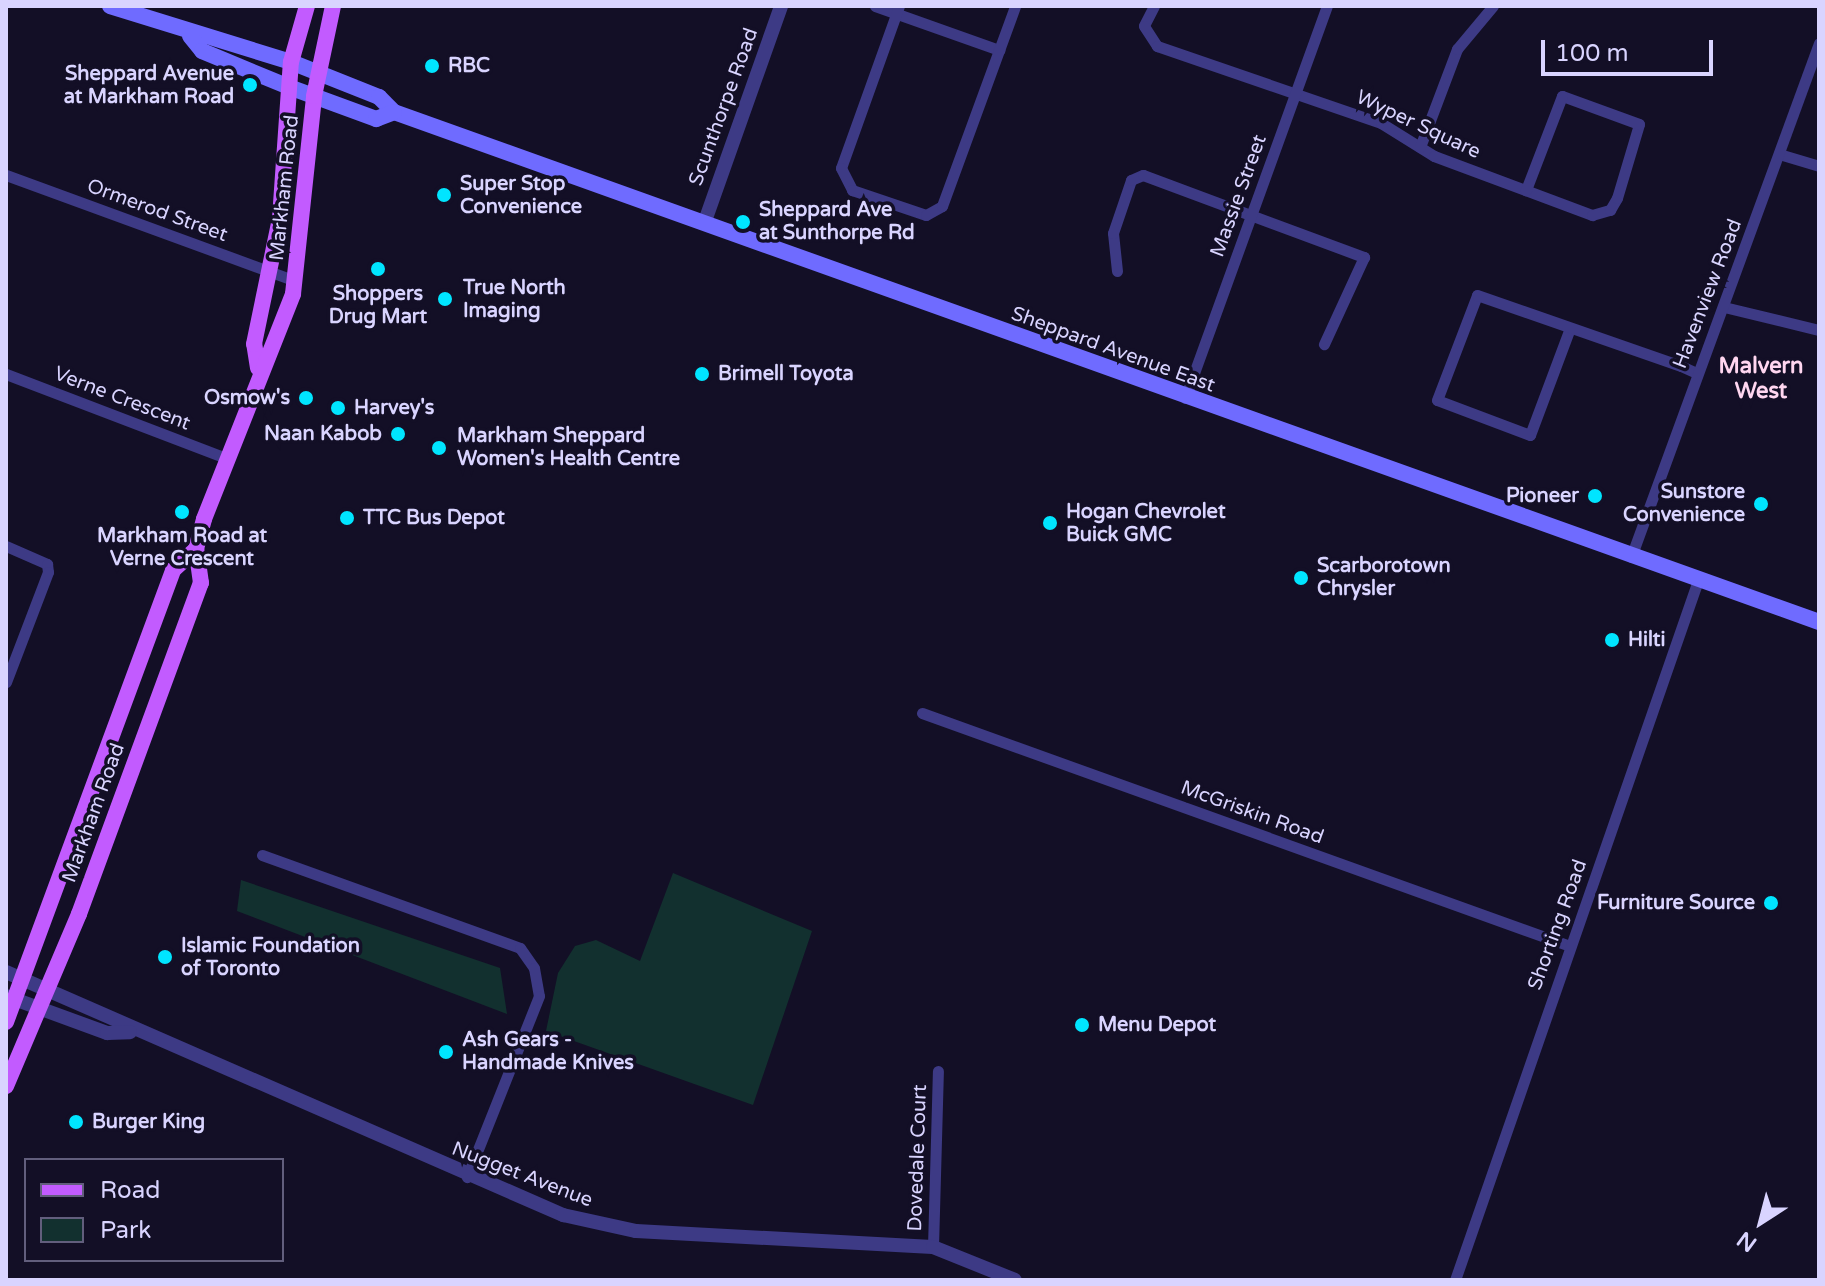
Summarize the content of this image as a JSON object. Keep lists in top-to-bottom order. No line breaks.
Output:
{"streets":{"main road":["Markham Road","Sheppard Avenue East"],"street":["Scunthorpe Road","Wyper Square","Massie Street","Ormerod Street","Havenview Road","Verne Crescent","McGriskin Road","Shorting Road","Dovedale Court","Nugget Avenue"]},"crossings":[["Scunthorpe Road","Sheppard Avenue East"],["Wyper Square","Massie Street"],["Markham Road","Ormerod Street"],["Markham Road","Sheppard Avenue East"],["Markham Road","Verne Crescent"],["Markham Road","Nugget Avenue"],["Massie Street","Sheppard Avenue East"],["Havenview Road","Sheppard Avenue East"],["Sheppard Avenue East","Shorting Road"],["McGriskin Road","Shorting Road"],["Dovedale Court","Nugget Avenue"]],"districts":["Malvern West"],"places":["RBC","Sheppard Avenue at Markham Road","Super Stop Convenience","Sheppard Ave at Sunthorpe Rd","Shoppers Drug Mart","True North Imaging","Brimell Toyota","Osmow's","Harvey's","Naan Kabob","Markham Sheppard Women's Health Centre","Pioneer","Sunstore Convenience","Markham Road at Verne Crescent","TTC Bus Depot","Hogan Chevrolet Buick GMC","Scarborotown Chrysler","Hilti","Furniture Source","Islamic Foundation of Toronto","Menu Depot","Ash Gears - Handmade Knives","Burger King"],"legend":["Road","Park"],"scale_bar":"100 m","north":"bottom left"}
